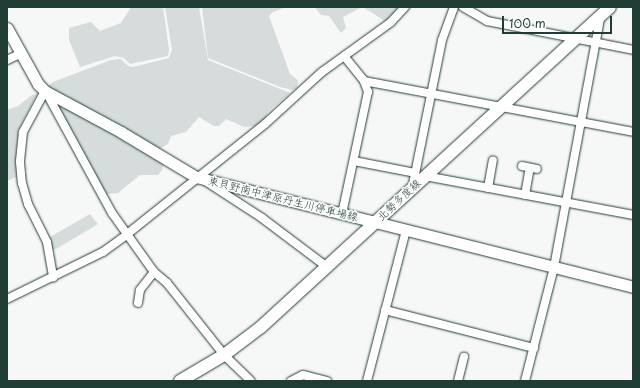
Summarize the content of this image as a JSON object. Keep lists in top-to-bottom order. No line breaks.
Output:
{"streets":{"main road":["東貝野南中津原丹生川停車場線","北勢多度線"]},"crossings":[["東貝野南中津原丹生川停車場線","北勢多度線"]],"scale_bar":"100 m"}
